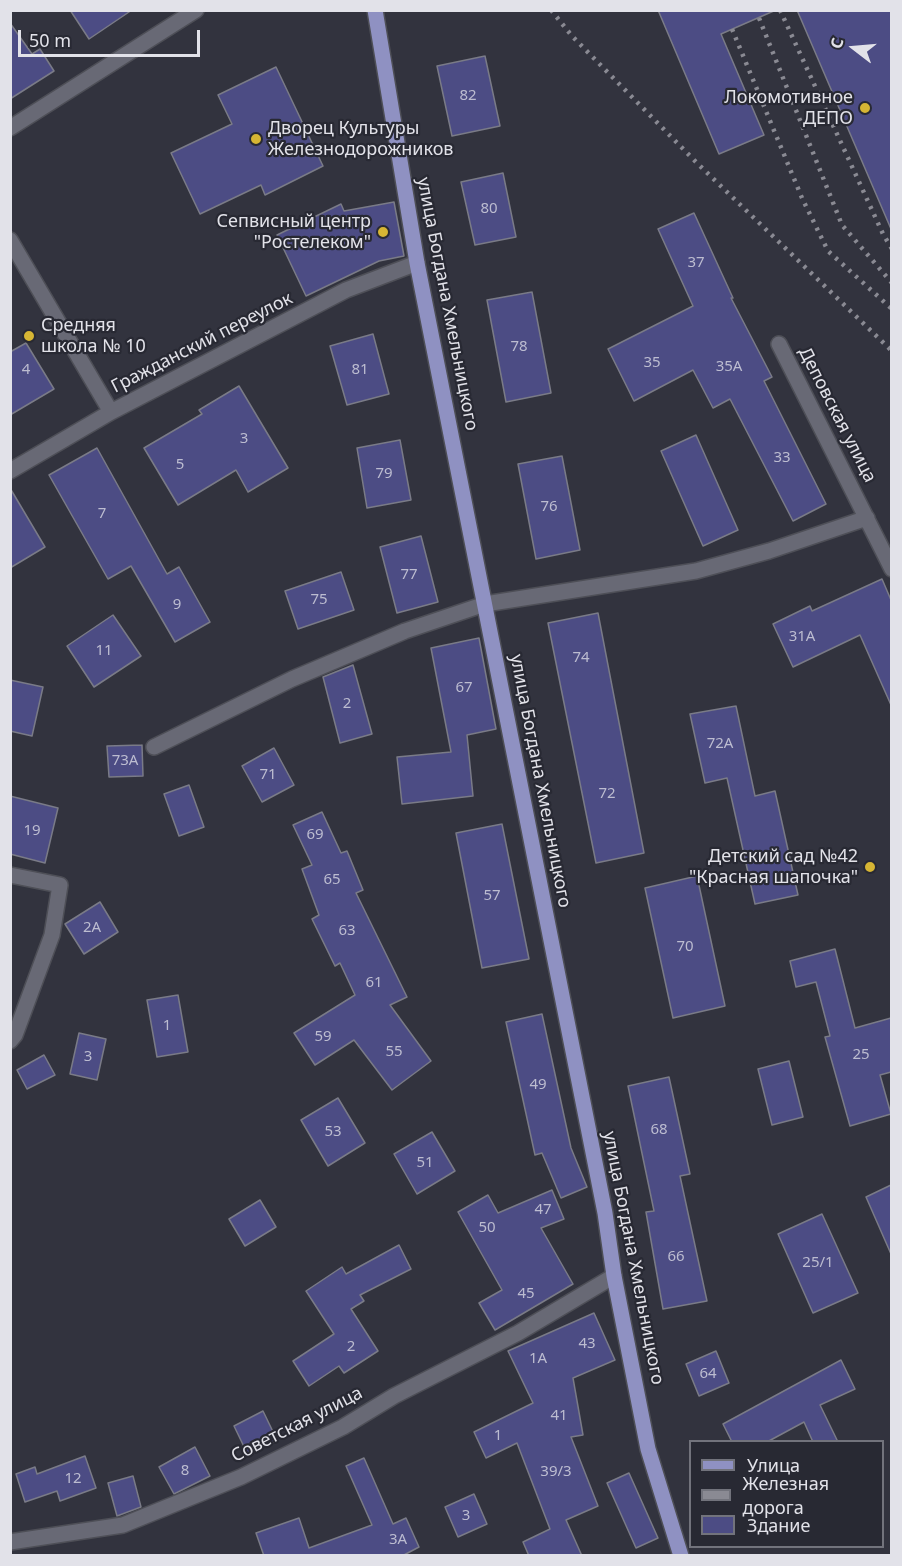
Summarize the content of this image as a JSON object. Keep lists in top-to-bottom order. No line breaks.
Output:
{"streets":{"main road":["улица Богдана Хмельницкого"],"street":["Гражданский переулок","Деповская улица","Советская улица"]},"crossings":[["улица Богдана Хмельницкого","Гражданский переулок"],["улица Богдана Хмельницкого","Советская улица"]],"places":["Локомотивное ДЕПО","Дворец Культуры Железнодорожников","Сепвисный центр \"Ростелеком\"","Средняя школа № 10","Детский сад №42 \"Красная шапочка\""],"house_numbers":["82","80","37","78","35","35А","4","81","3","33","5","79","76","7","77","75","9","31А","11","74","67","2","72А","73А","71","72","19","69","65","57","2А","63","70","61","1","59","55","25","3","49","68","53","51","47","50","66","25/1","45","43","2","1А","64","41","1","8","39/3","12","3","3А"],"legend":["Улица","Железная дорога","Здание"],"scale_bar":"50 m","north":"left"}
